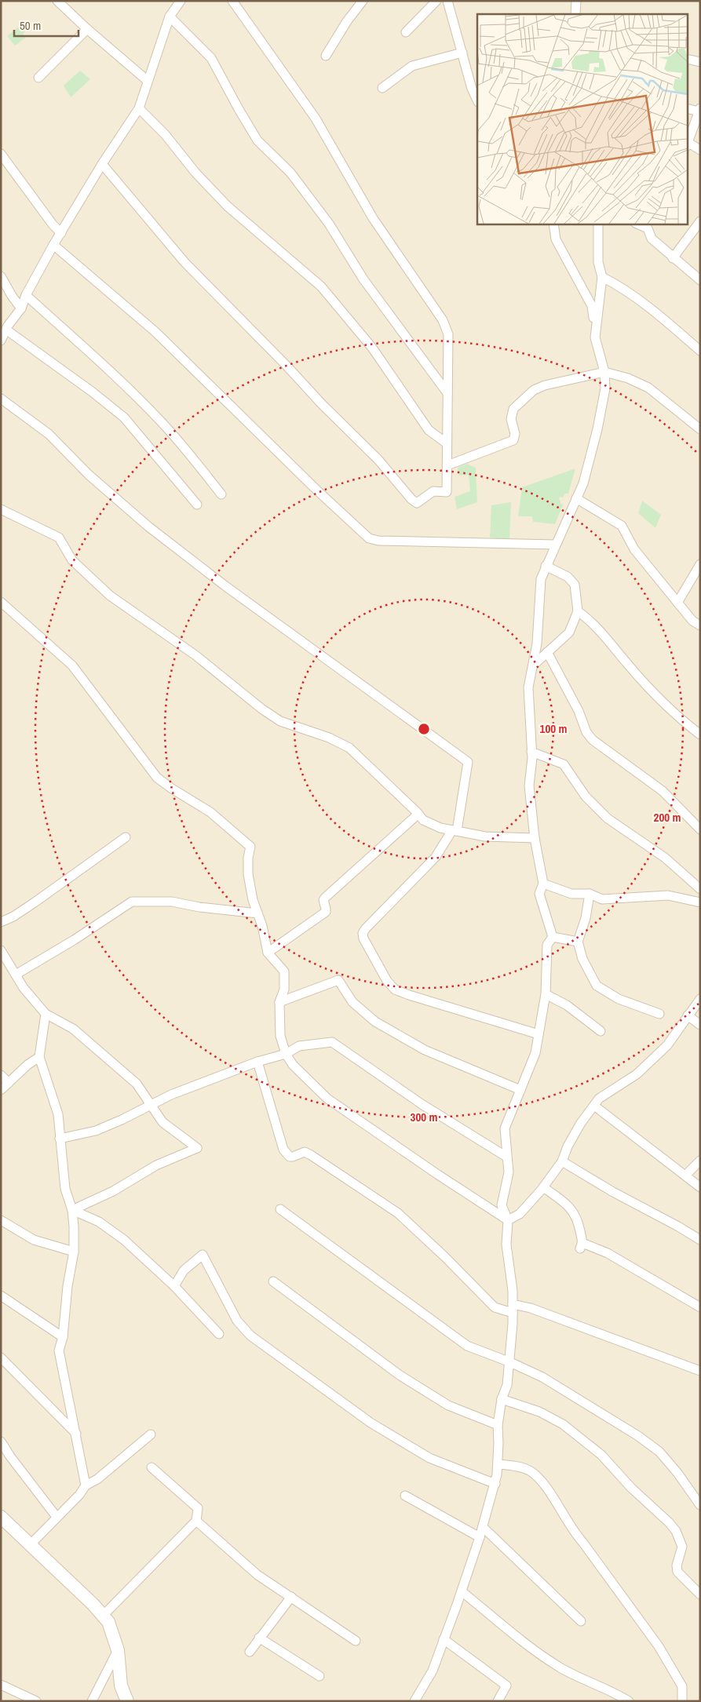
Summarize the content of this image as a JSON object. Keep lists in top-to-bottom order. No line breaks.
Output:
{"scale_bar":"50 m","rings":["100 m","200 m","300 m"]}
